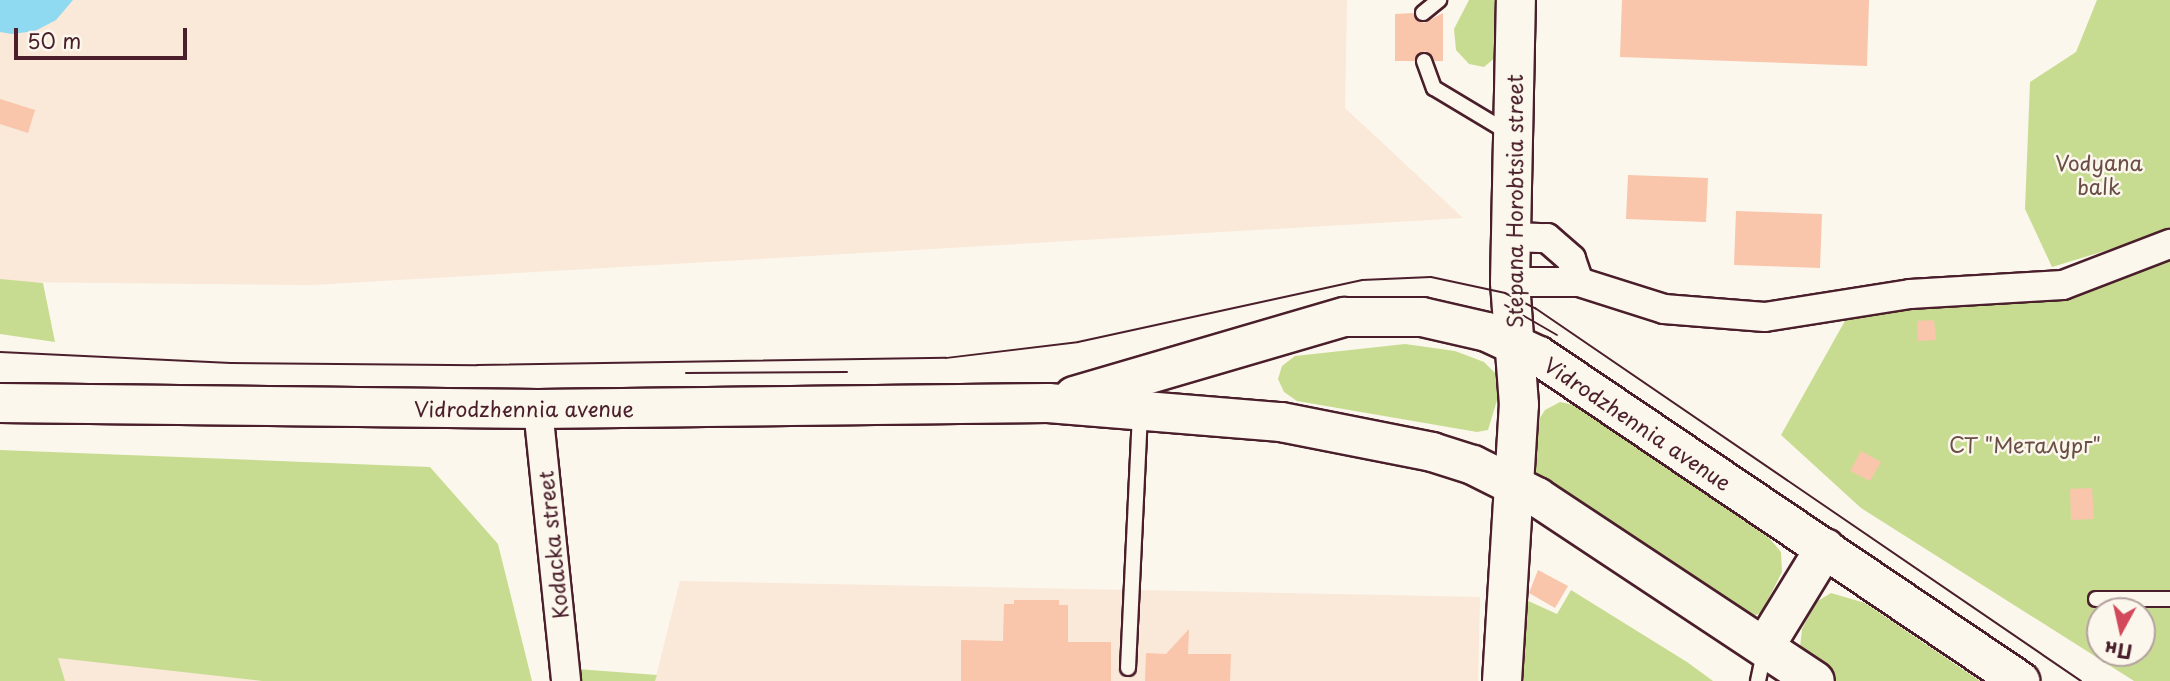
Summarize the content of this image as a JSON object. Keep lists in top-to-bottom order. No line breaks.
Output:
{"streets":{"street":["Stepana Horobtsia street","Vidrodzhennia avenue","Kodacka street"]},"crossings":[["Stepana Horobtsia street","Vidrodzhennia avenue"],["Vidrodzhennia avenue","Kodacka street"]],"parks":["Vodyana balk","СТ \"Металург\""],"scale_bar":"50 m","north":"bottom"}
